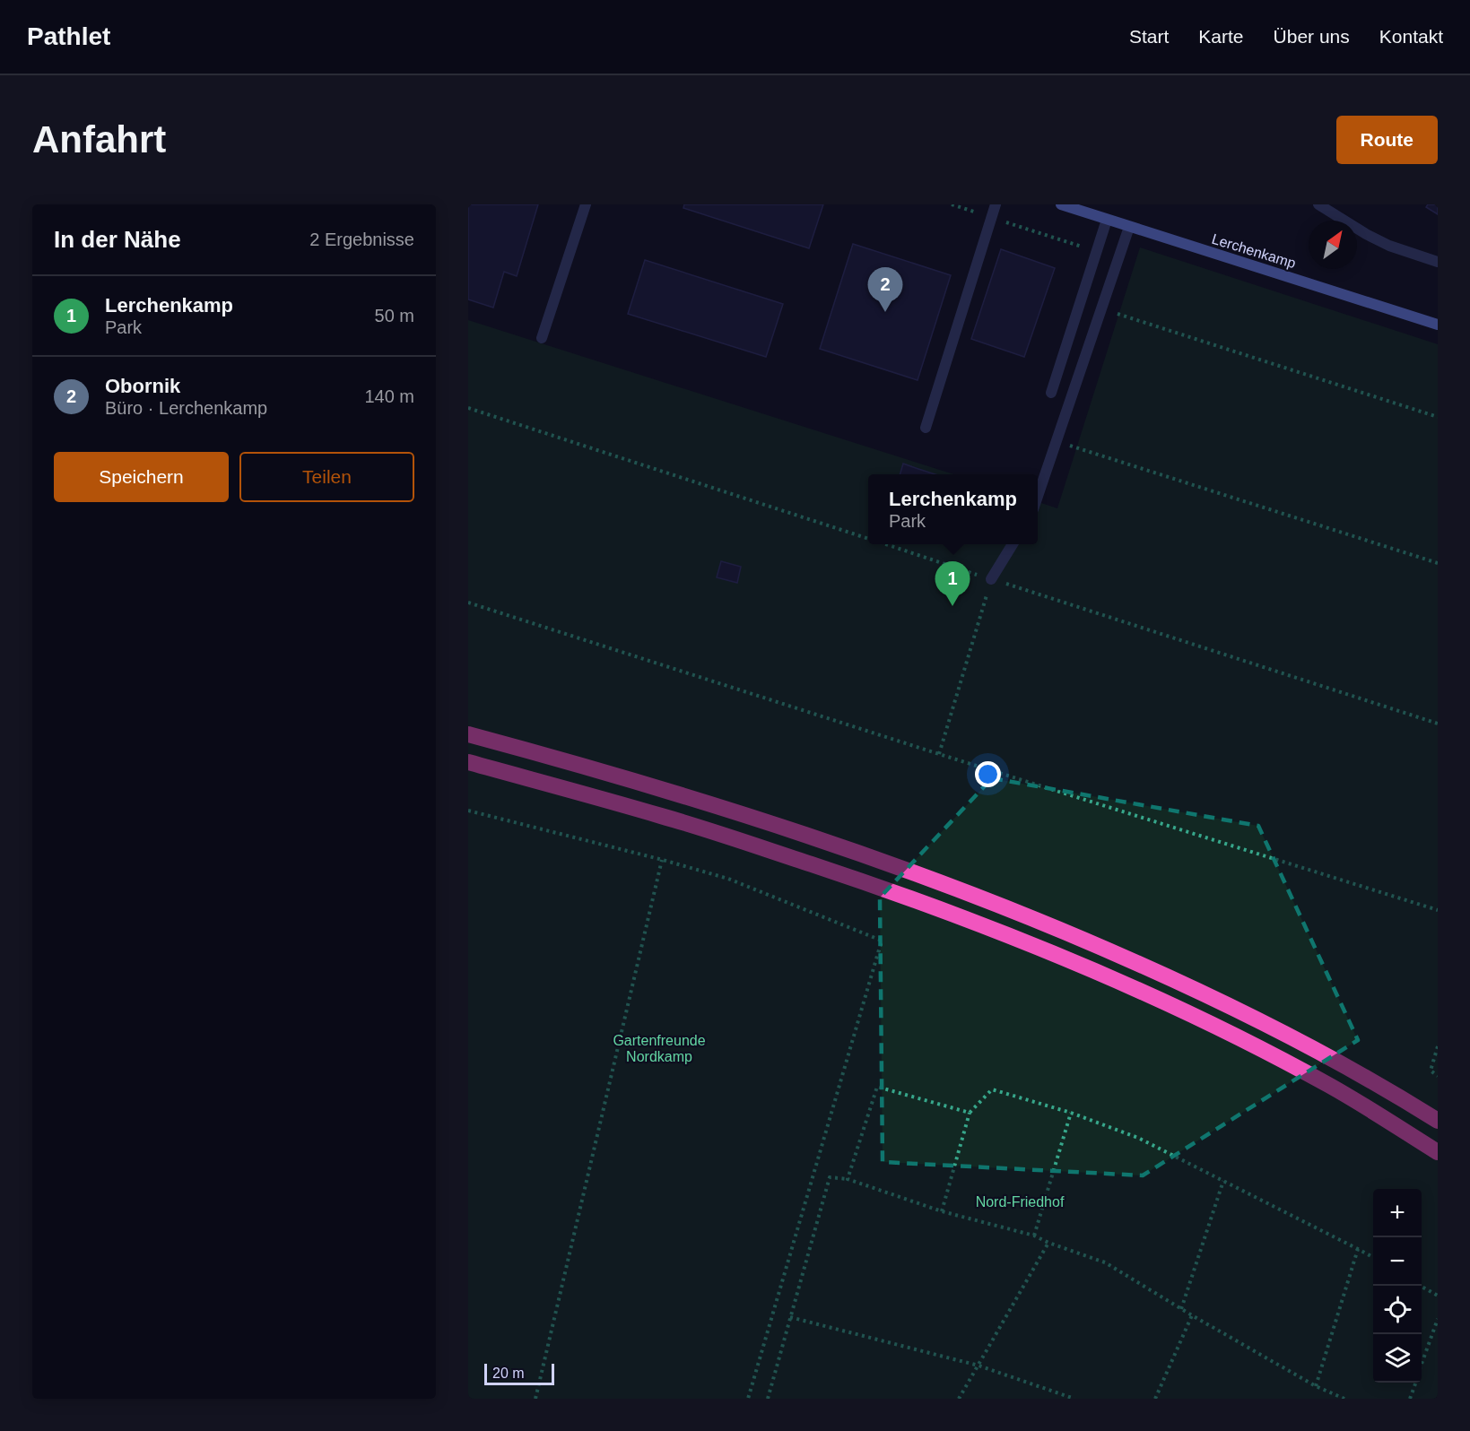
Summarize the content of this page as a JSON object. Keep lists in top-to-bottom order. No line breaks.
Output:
{"streets":{"street":["Lerchenkamp"]},"parks":["Gartenfreunde Nordkamp","Nord-Friedhof"],"scale_bar":"20 m","north":"top right","page":{"header":"Pathlet","nav":["Start","Karte","Über uns","Kontakt"],"buttons":["Route",["Speichern","Teilen"]],"title":"Anfahrt","heading":["In der Nähe","2 Ergebnisse"],"pins":["2","1"],"list":[{"mark":"1","name":"Lerchenkamp","note":"Park","value":"50 m"},{"mark":"2","name":"Obornik","note":"Büro · Lerchenkamp","value":"140 m"}],"popup":["Lerchenkamp","Park"],"map_buttons":["+","−"],"scale":"20 m"}}
